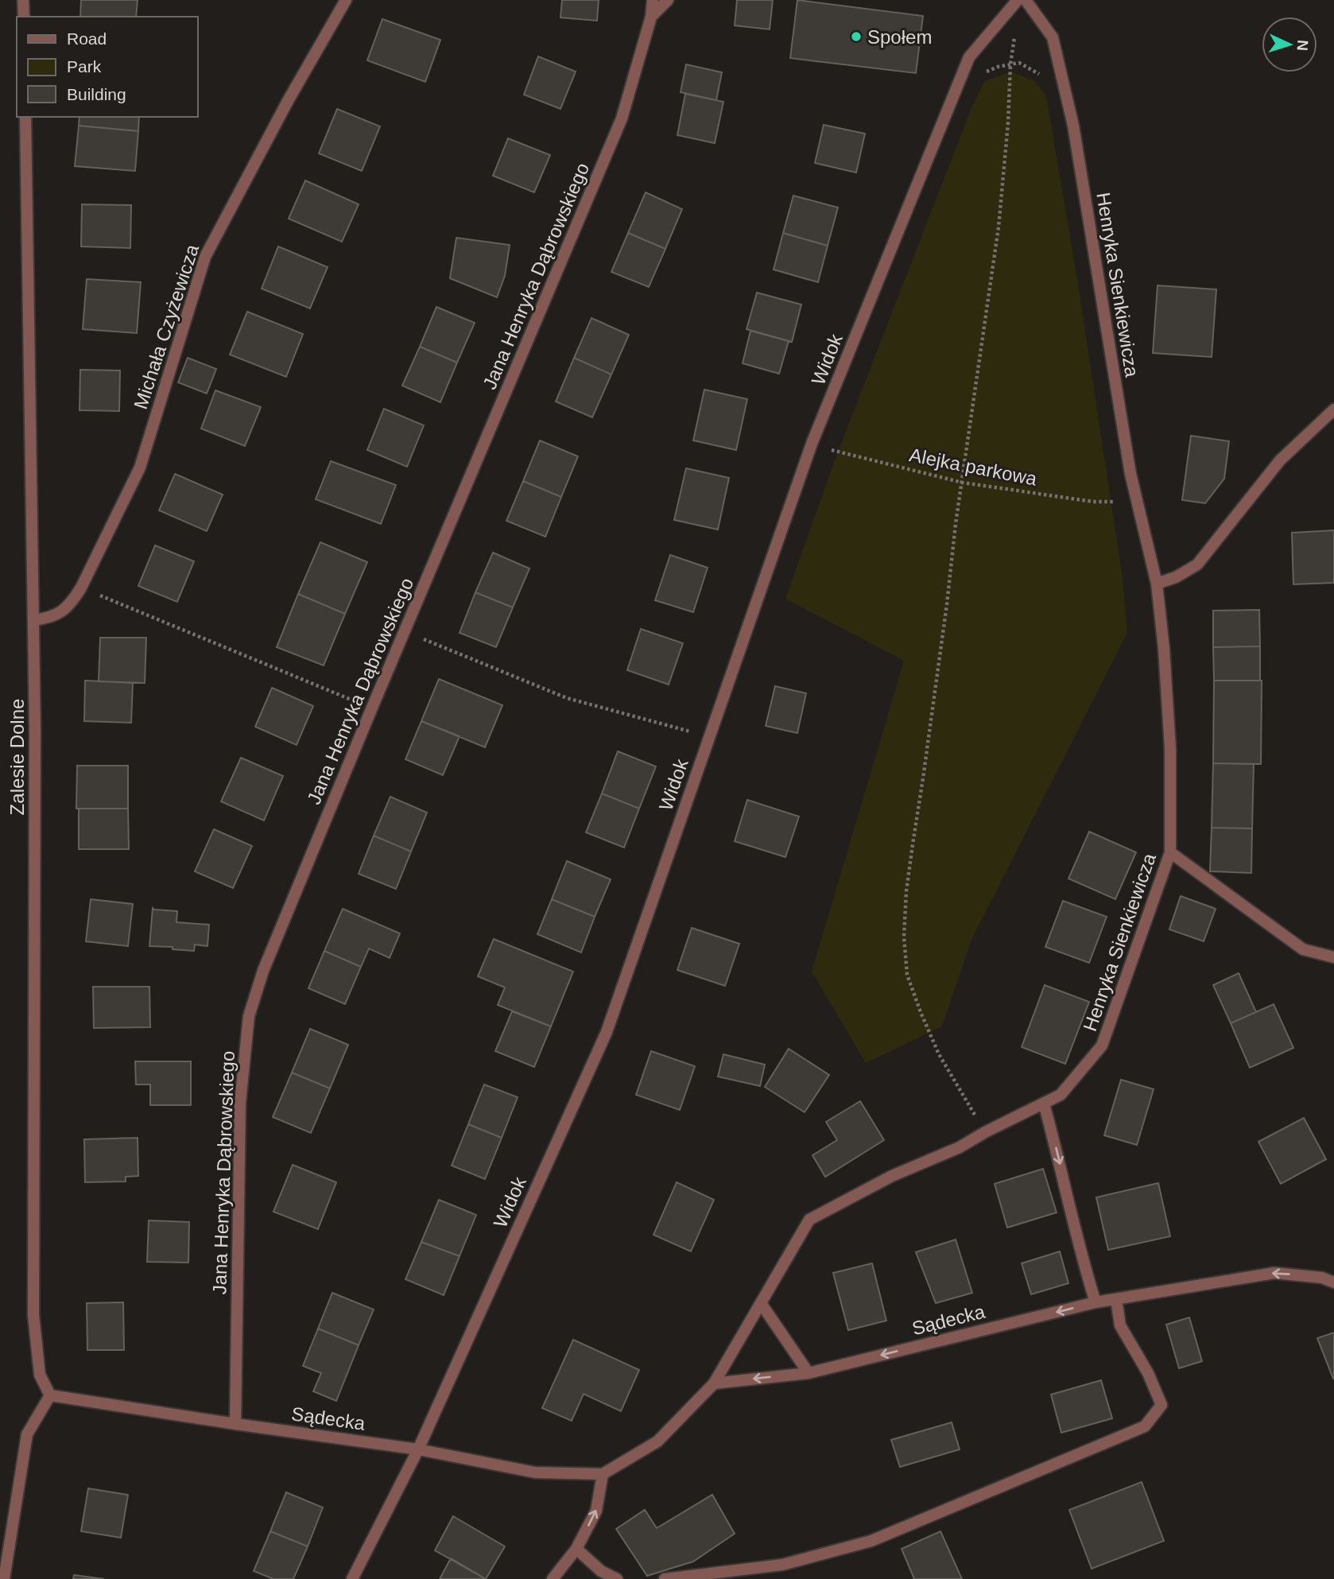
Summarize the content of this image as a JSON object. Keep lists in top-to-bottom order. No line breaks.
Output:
{"streets":{"street":["Jana Henryka Dąbrowskiego","Henryka Sienkiewicza","Michała Czyżewicza","Widok","Zalesie Dolne","Sądecka"],"path":["Alejka parkowa"]},"crossings":[["Jana Henryka Dąbrowskiego","Sądecka"],["Henryka Sienkiewicza","Sądecka"],["Michała Czyżewicza","Zalesie Dolne"],["Widok","Sądecka"],["Zalesie Dolne","Sądecka"]],"one_way":["Sądecka"],"places":["Społem"],"legend":["Road","Park","Building"],"north":"right"}
